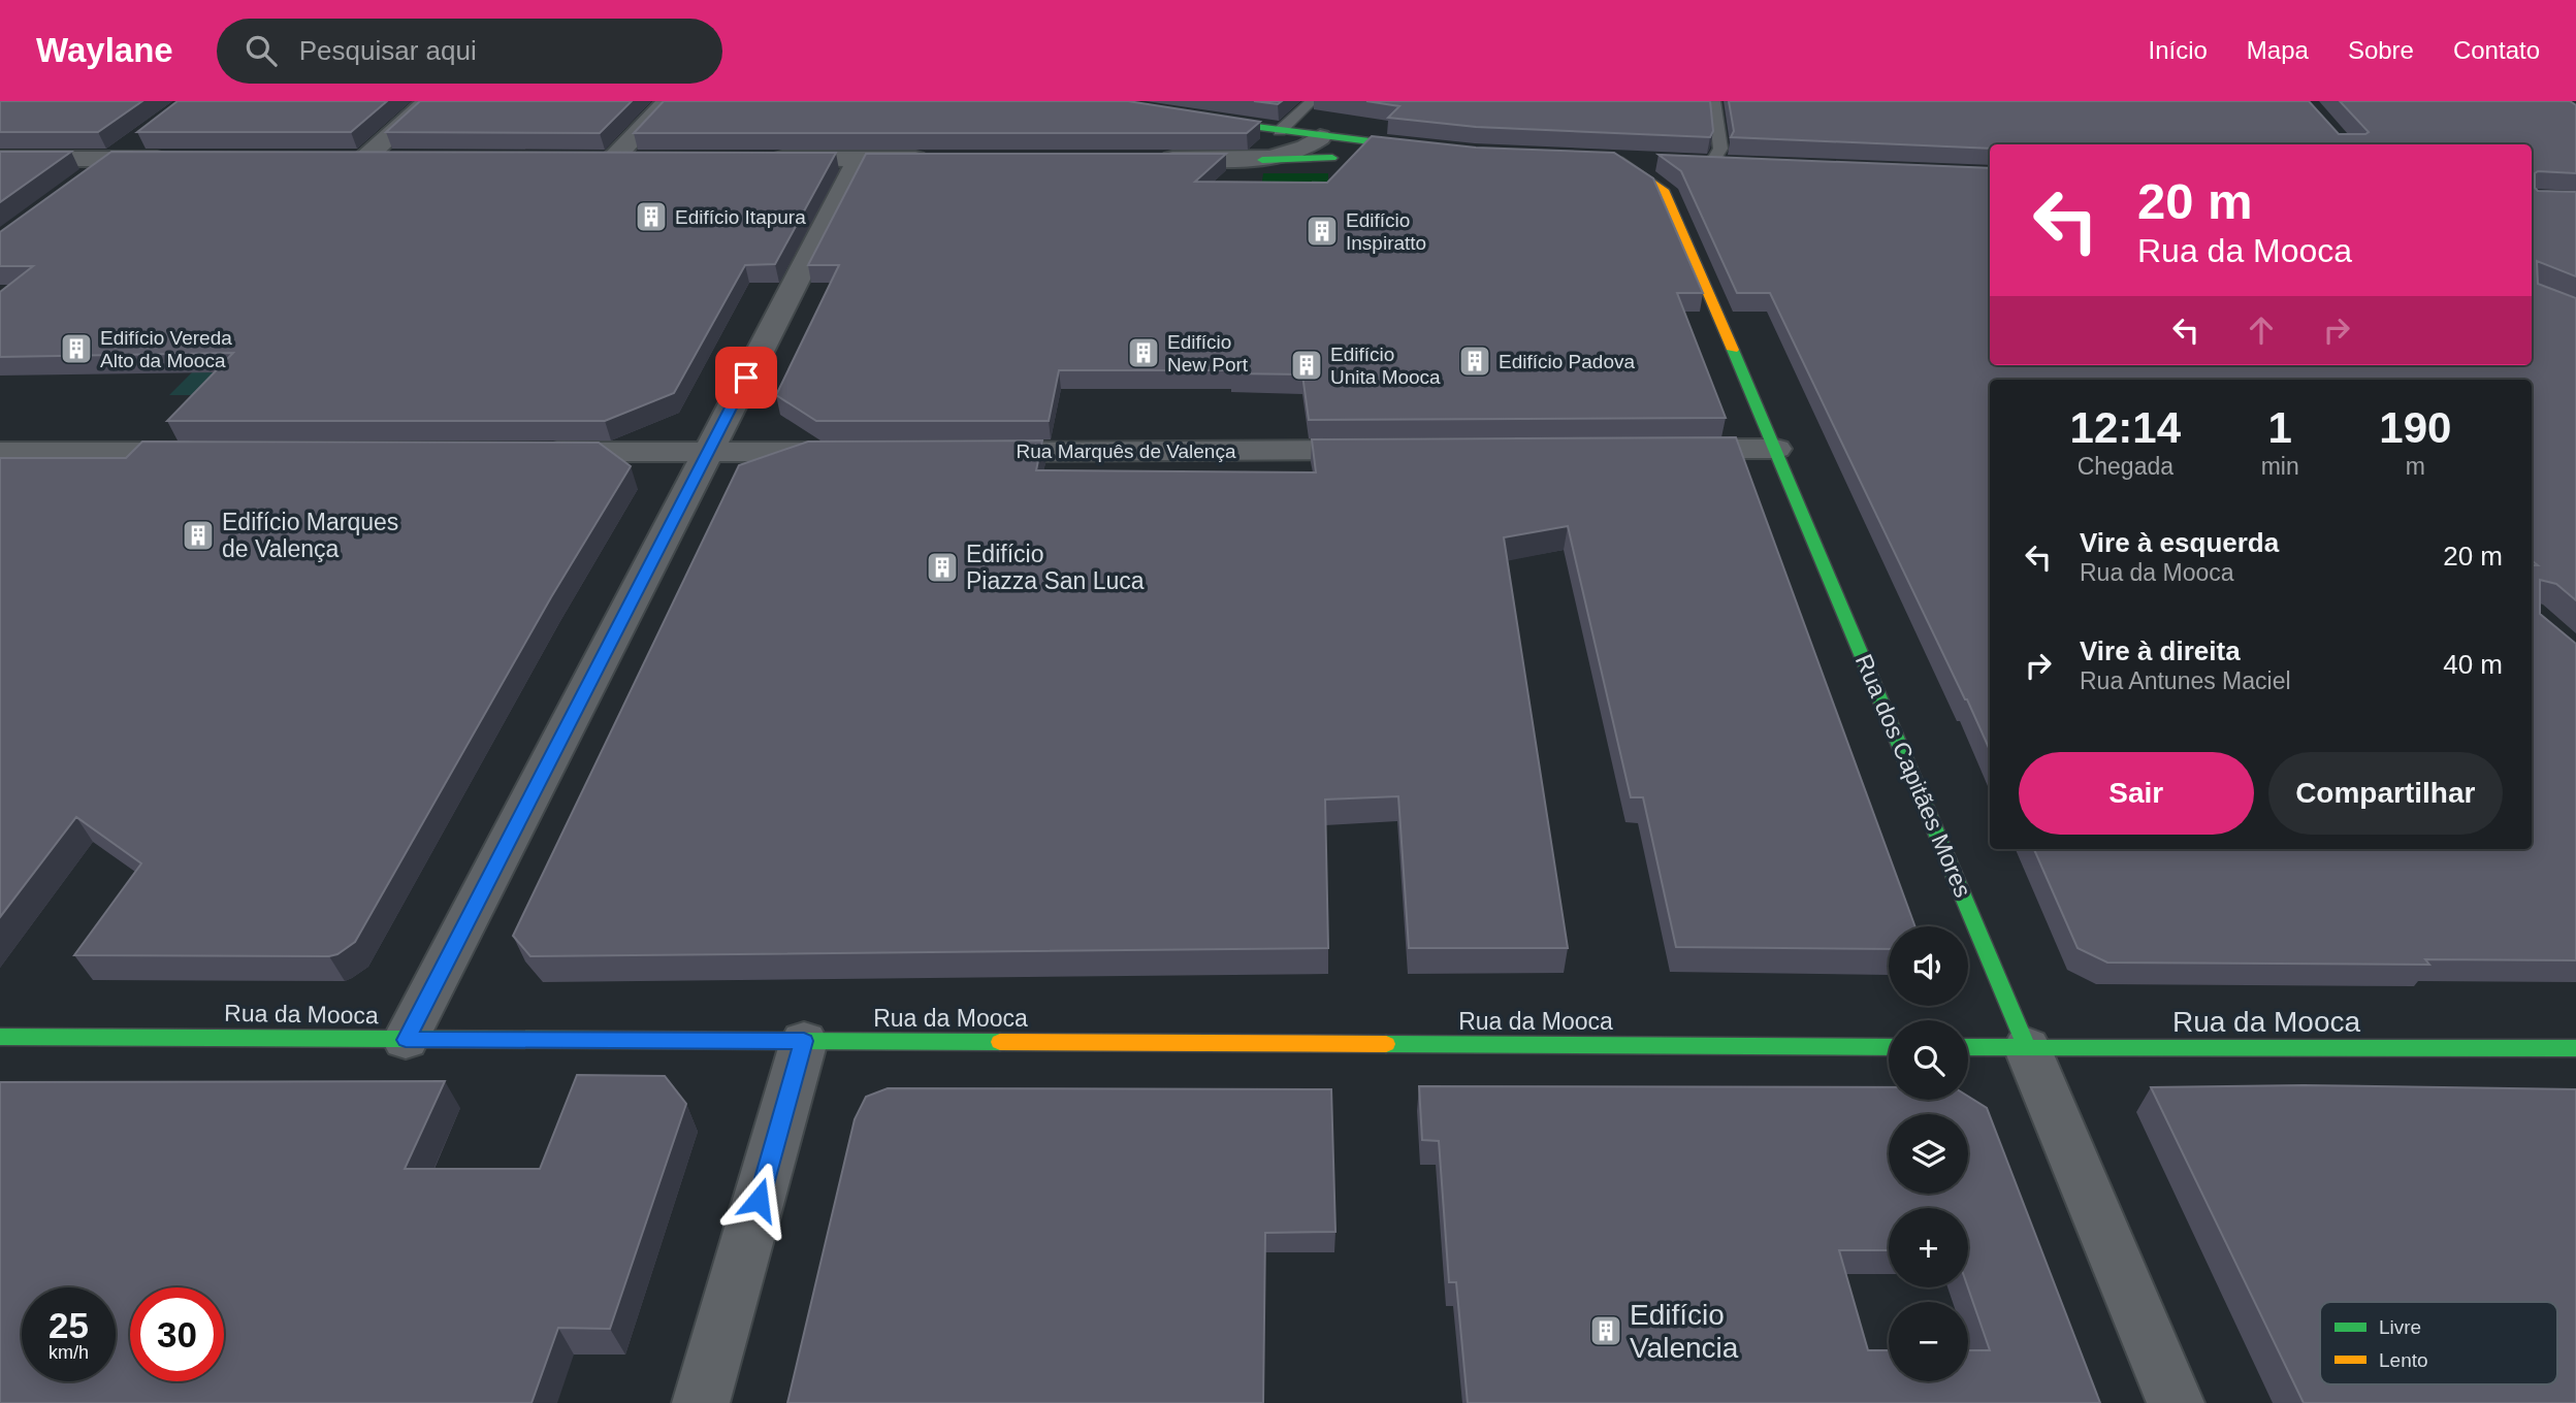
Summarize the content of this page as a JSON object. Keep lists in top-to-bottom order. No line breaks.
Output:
{"streets":{"street":["Rua Marquês de Valença","Rua dos Capitães Mores","Rua da Mooca"]},"crossings":[["Rua dos Capitães Mores","Rua da Mooca"]],"places":{"building":["Edifício Itapura","Edifício Inspiratto","Edifício Vereda Alto da Mooca","Edifício New Port","Edifício Padova","Edifício Unita Mooca","Edifício Marques de Valença","Edifício Piazza San Luca","Edifício Valencia"]},"legend":["Livre","Lento"],"page":{"header":"Waylane","search":"Pesquisar aqui","nav":["Início","Mapa","Sobre","Contato"],"turn":["20 m","Rua da Mooca"],"eta":["12:14","Chegada","1","min","190","m"],"list":[{"name":"Vire à esquerda","note":"Rua da Mooca","value":"20 m"},{"name":"Vire à direita","note":"Rua Antunes Maciel","value":"40 m"}],"buttons":["Sair","Compartilhar"],"map_buttons":["+","−"],"speed":"25 km/h","limit":"30"}}
